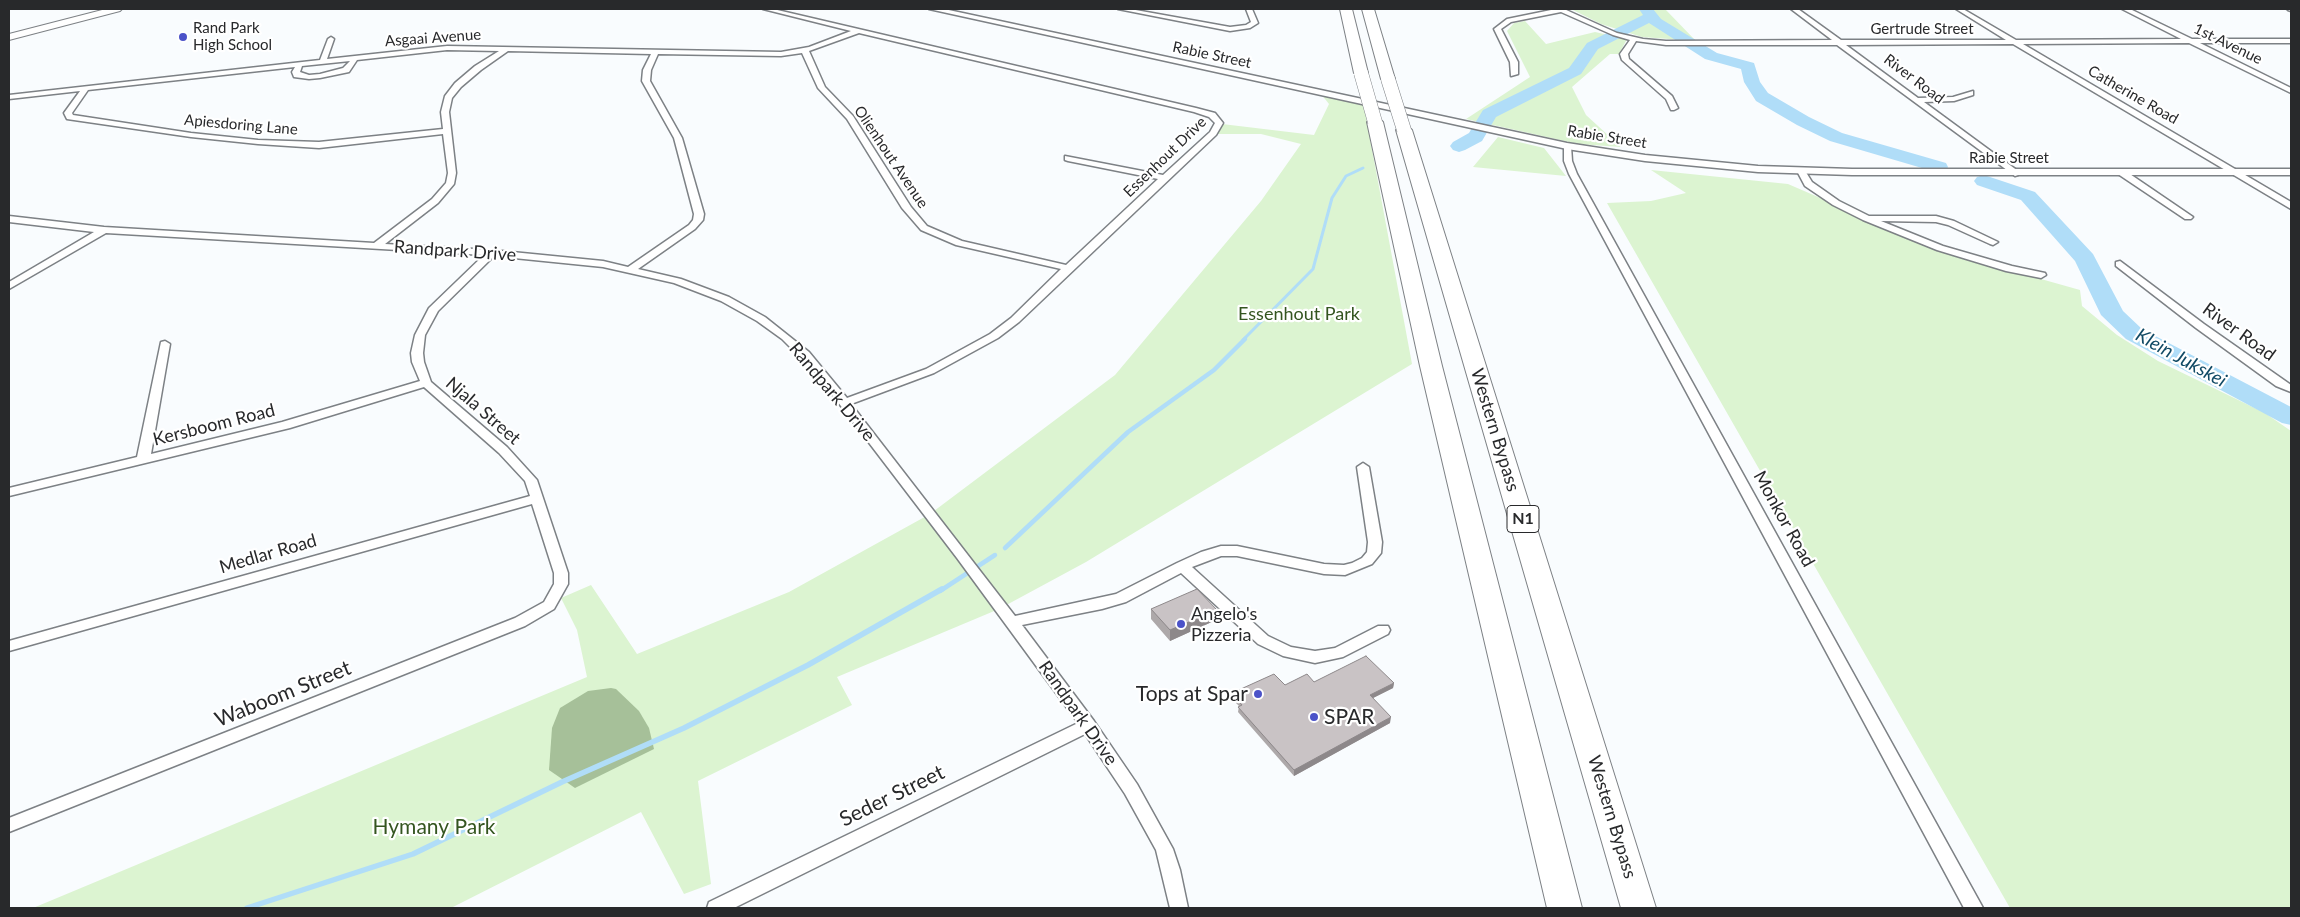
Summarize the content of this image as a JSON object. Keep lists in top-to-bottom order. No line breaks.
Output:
{"streets":{"highway":["Western Bypass","N1"],"street":["Gertrude Street","Asgaai Avenue","1st Avenue","Rabie Street","River Road","Catherine Road","Apiesdoring Lane","Olienhout Avenue","Essenhout Drive","Randpark Drive","Njala Street","Kersboom Road","Monkor Road","Medlar Road","Waboom Street","Seder Street"]},"crossings":[["Gertrude Street","1st Avenue"],["Gertrude Street","River Road"],["Gertrude Street","Catherine Road"],["Asgaai Avenue","Apiesdoring Lane"],["Asgaai Avenue","Olienhout Avenue"],["Asgaai Avenue","Essenhout Drive"],["Rabie Street","River Road"],["Rabie Street","Catherine Road"],["Rabie Street","Monkor Road"],["Olienhout Avenue","Essenhout Drive"],["Essenhout Drive","Randpark Drive"],["Randpark Drive","Njala Street"],["Randpark Drive","Seder Street"],["Njala Street","Kersboom Road"],["Njala Street","Medlar Road"],["Njala Street","Waboom Street"]],"water":["Klein Jukskei"],"parks":["Essenhout Park","Hymany Park"],"places":["Rand Park High School","Angelo's Pizzeria","Tops at Spar","SPAR"]}
